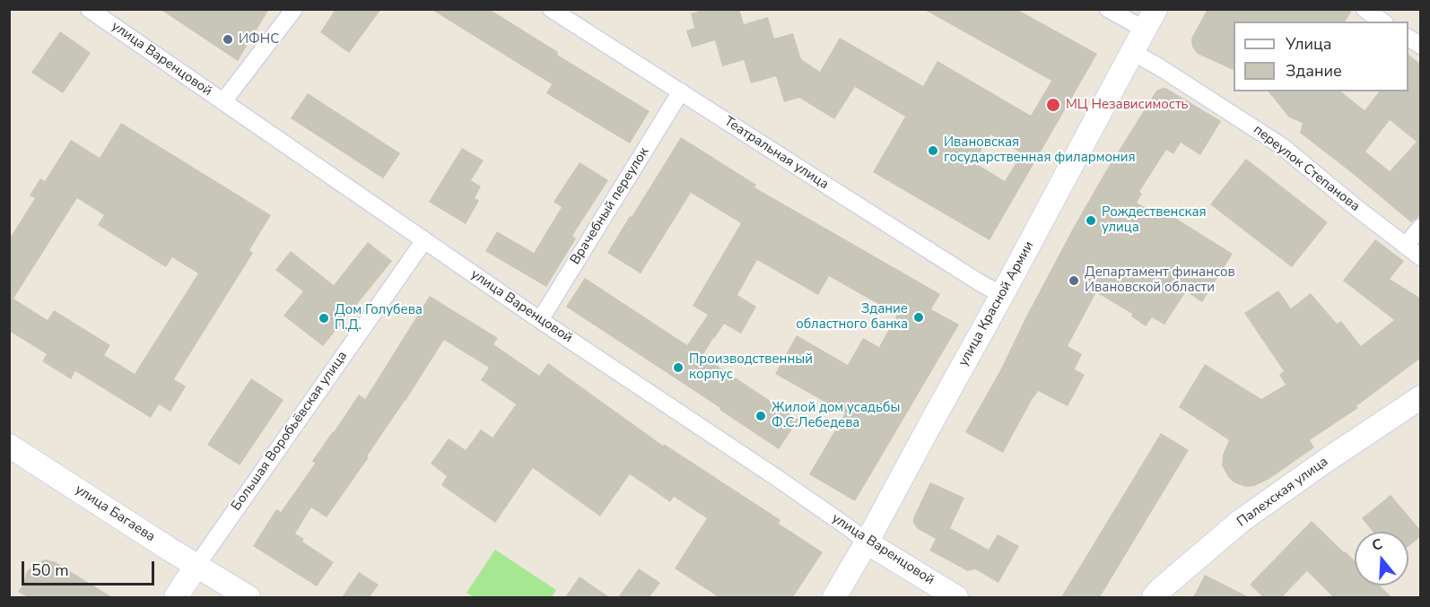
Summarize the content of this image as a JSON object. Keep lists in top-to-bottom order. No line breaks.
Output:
{"streets":{"main road":["улица Варенцовой","улица Красной Армии","Большая Воробьёвская улица","Палехская улица","улица Багаева"],"street":["Театральная улица","переулок Степанова","Врачебный переулок"]},"crossings":[["улица Варенцовой","Врачебный переулок"],["улица Варенцовой","улица Красной Армии"],["улица Варенцовой","Большая Воробьёвская улица"],["Театральная улица","Врачебный переулок"],["Театральная улица","улица Красной Армии"],["переулок Степанова","улица Красной Армии"],["Большая Воробьёвская улица","улица Багаева"]],"places":["ИФНС","МЦ Независимость","Ивановская государственная филармония","Рождественская улица","Департамент финансов Ивановской области","Здание областного банка","Дом Голубева П.Д.","Производственный корпус","Жилой дом усадьбы Ф.С.Лебедева"],"legend":["Улица","Здание"],"scale_bar":"50 m","north":"top"}
